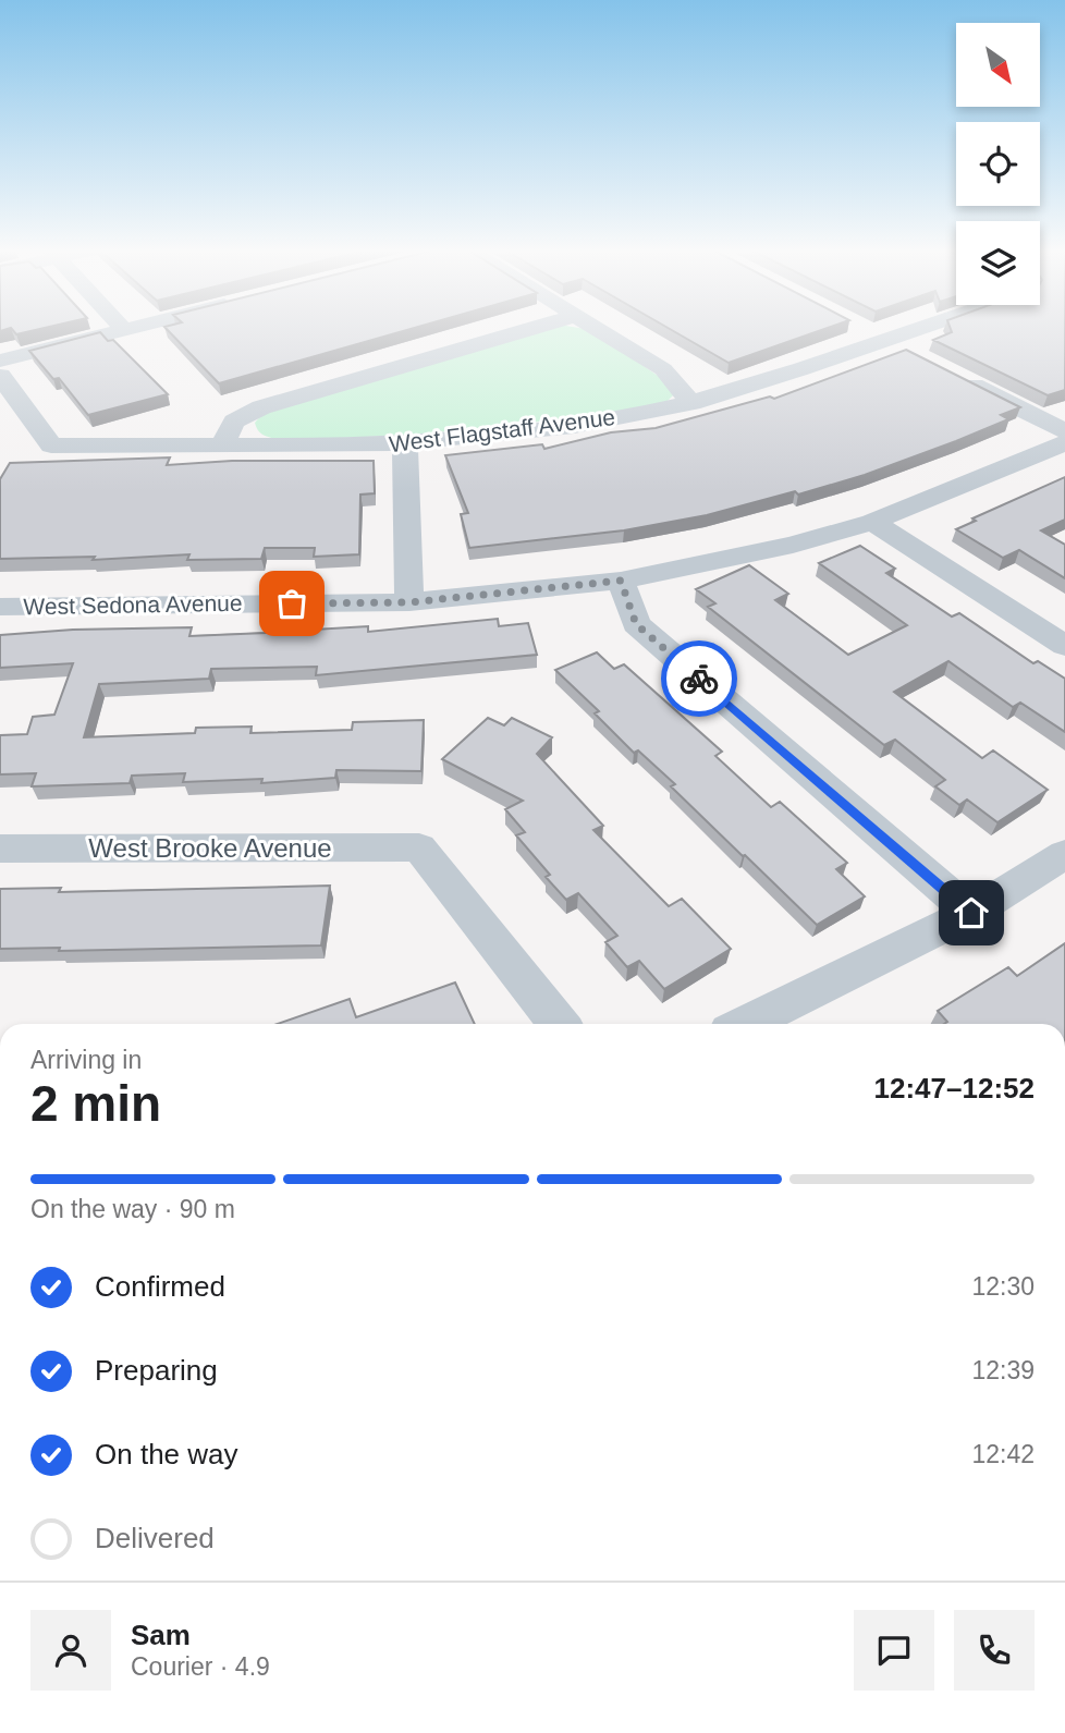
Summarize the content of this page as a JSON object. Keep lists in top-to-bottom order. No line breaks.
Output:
{"streets":{"street":["West Flagstaff Avenue","West Sedona Avenue","West Brooke Avenue"]},"north":"bottom right","page":{"heading":["2 min","Arriving in","12:47–12:52"],"panel":["Sam","Courier · 4.9"],"bar":"On the way · 90 m","list":[["Confirmed","12:30"],["Preparing","12:39"],["On the way","12:42"],"Delivered"]}}
